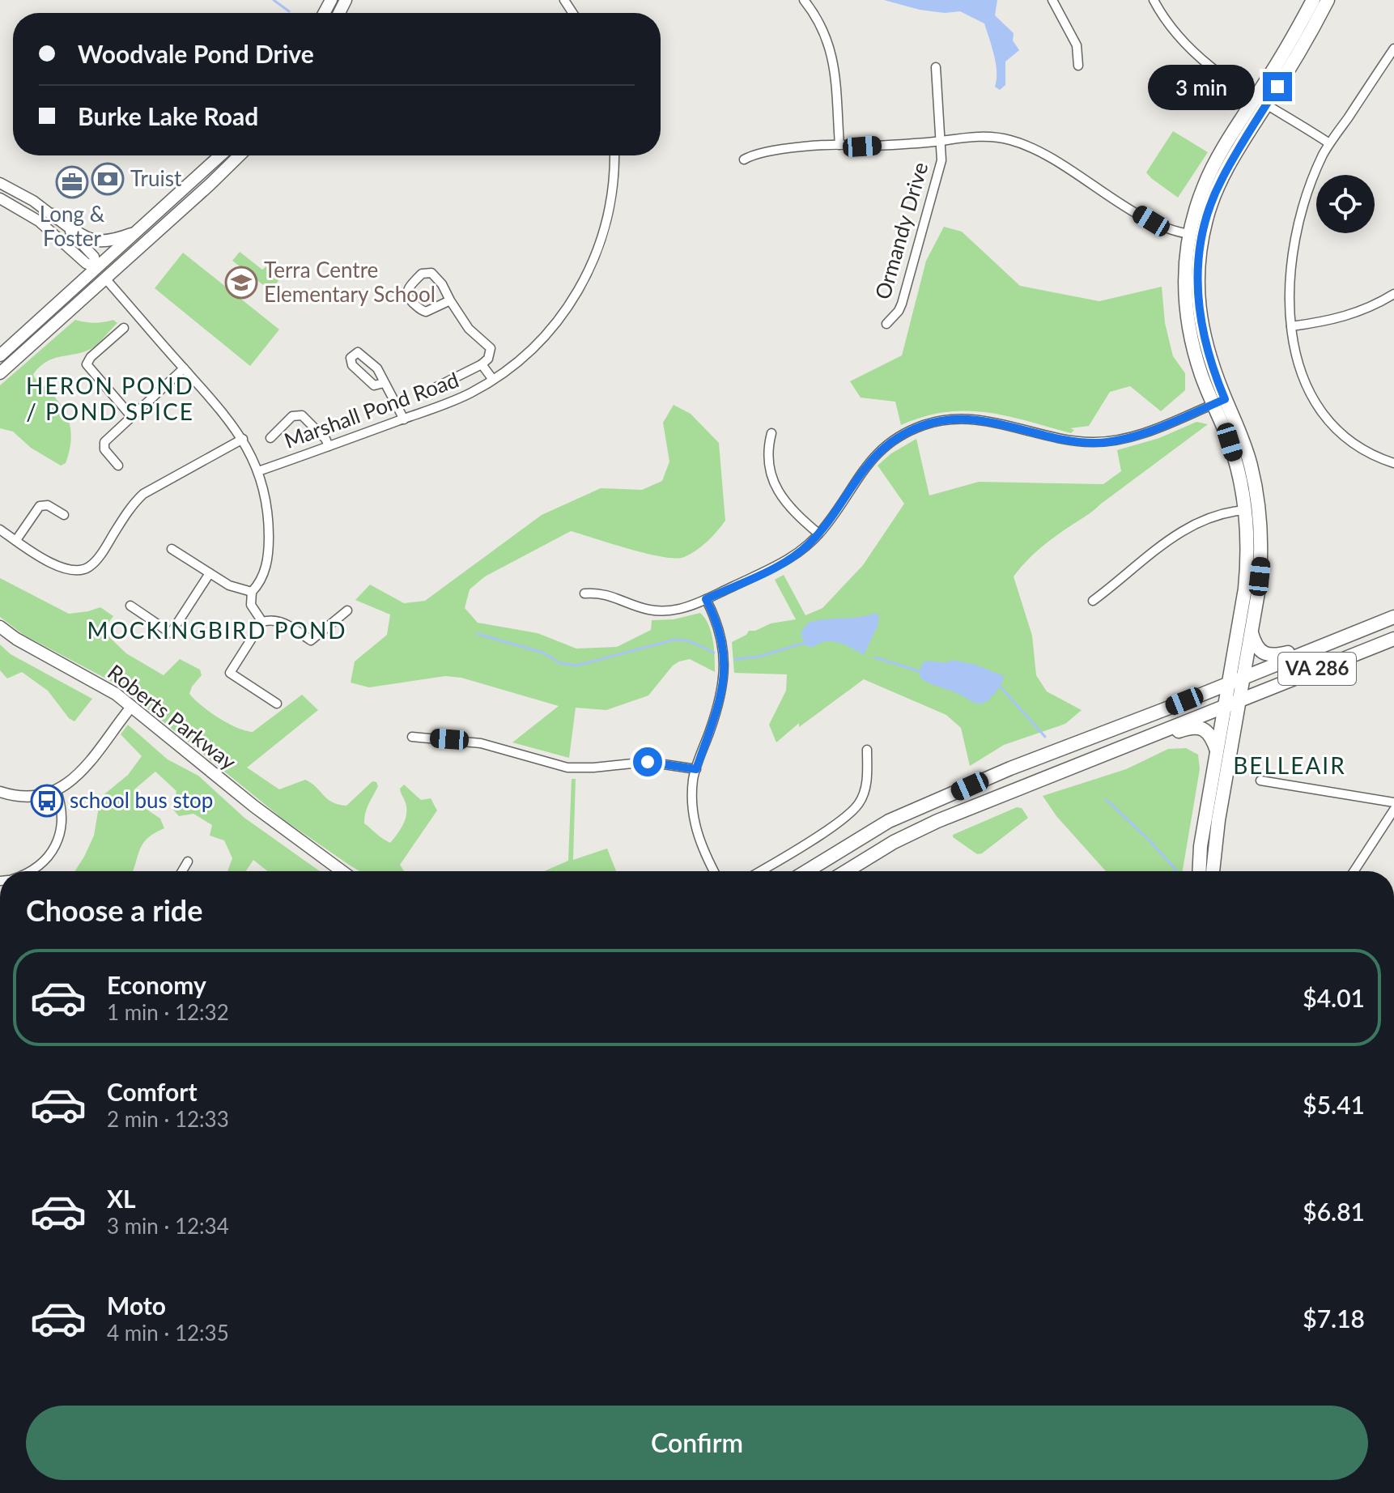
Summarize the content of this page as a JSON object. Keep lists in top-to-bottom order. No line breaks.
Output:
{"streets":{"main road":["VA 286","Roberts Parkway"],"street":["Ormandy Drive","Marshall Pond Road"]},"districts":["HERON POND / POND SPICE","MOCKINGBIRD POND","BELLEAIR"],"places":{"bank":["Truist"],"office":["Long & Foster"],"school or university":["Terra Centre Elementary School"],"bus stop":["school bus stop"]},"page":{"banner":["Woodvale Pond Drive","Burke Lake Road"],"bubble":"3 min","heading":"Choose a ride","list":[{"name":"Economy","note":"1 min · 12:32","value":"$4.01"},{"name":"Comfort","note":"2 min · 12:33","value":"$5.41"},{"name":"XL","note":"3 min · 12:34","value":"$6.81"},{"name":"Moto","note":"4 min · 12:35","value":"$7.18"}],"buttons":"Confirm"}}
